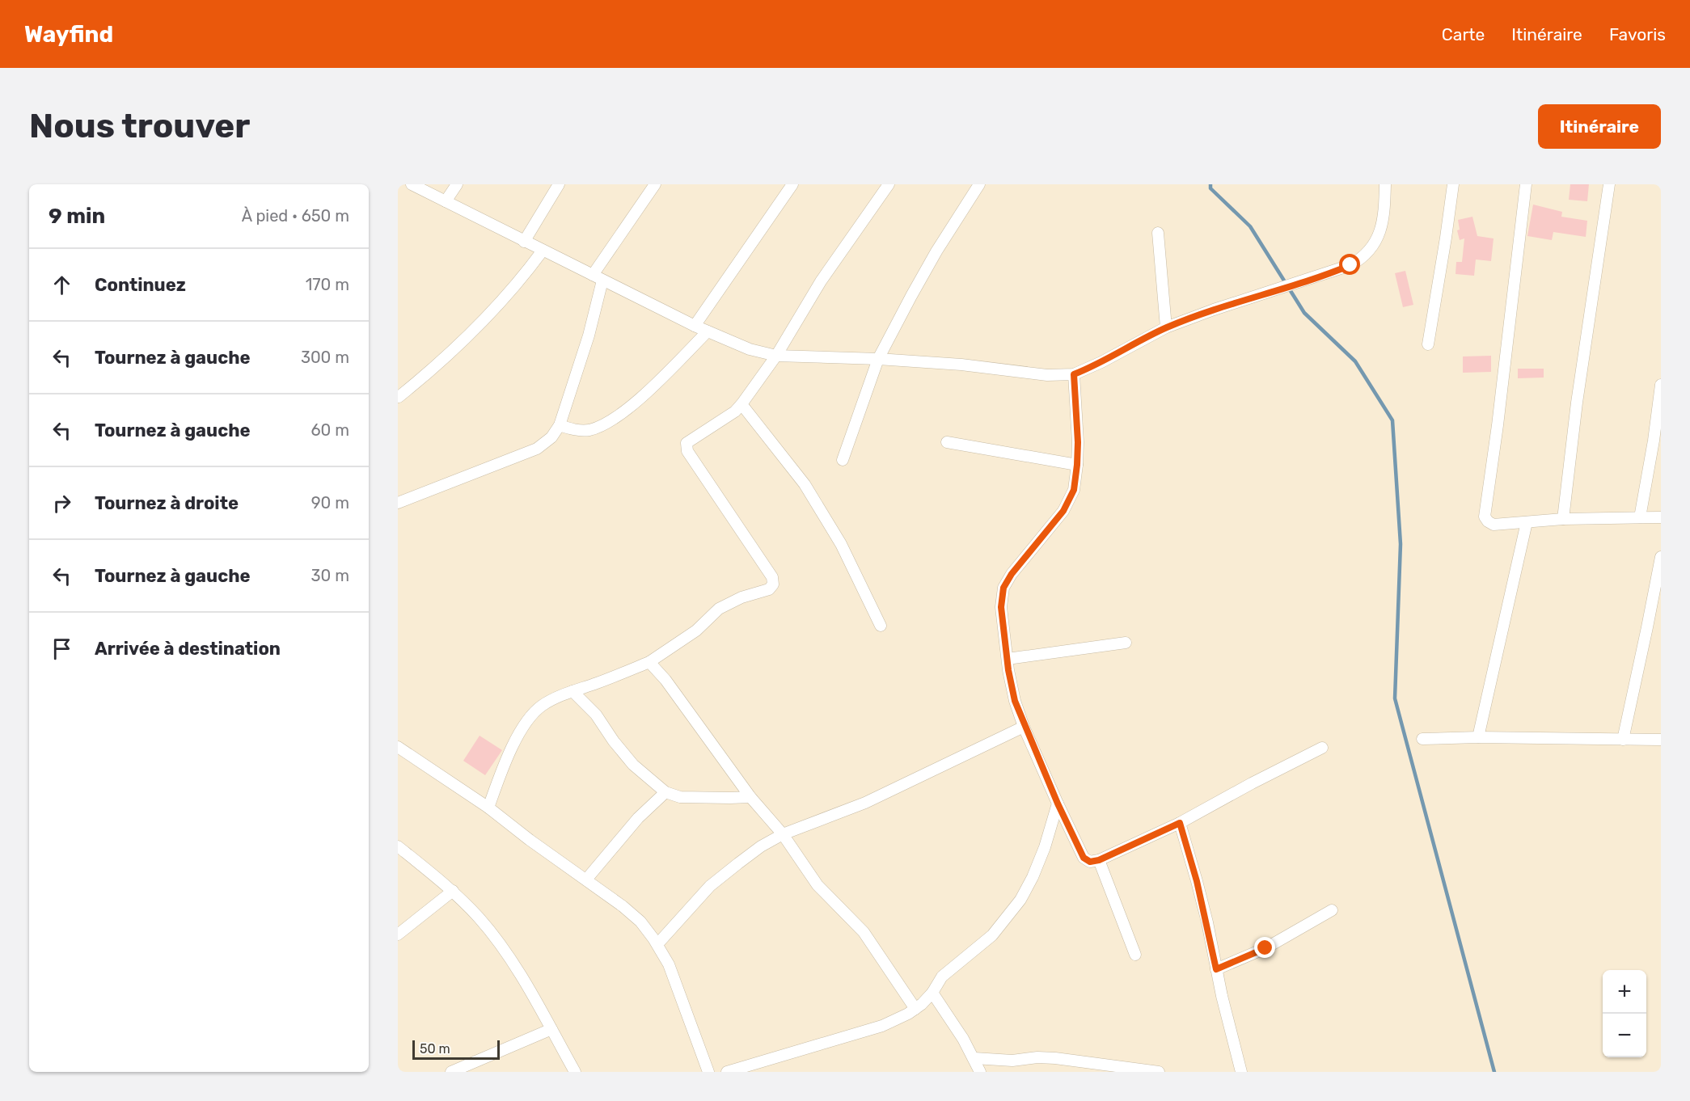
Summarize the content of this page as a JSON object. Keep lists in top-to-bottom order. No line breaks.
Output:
{"scale_bar":"50 m","page":{"header":"Wayfind","nav":["Carte","Itinéraire","Favoris"],"buttons":"Itinéraire","title":"Nous trouver","heading":["9 min","À pied · 650 m"],"list":[["Continuez","170 m"],["Tournez à gauche","300 m"],["Tournez à gauche","60 m"],["Tournez à droite","90 m"],["Tournez à gauche","30 m"],"Arrivée à destination"],"map_buttons":["+","−"],"scale":"50 m"}}
